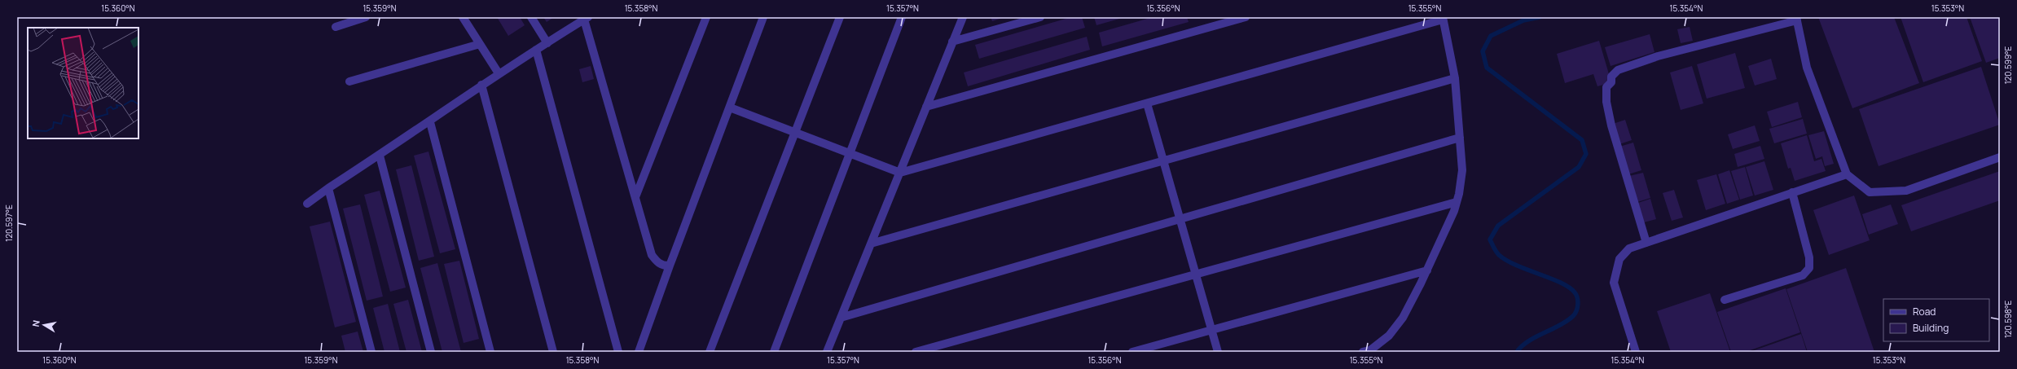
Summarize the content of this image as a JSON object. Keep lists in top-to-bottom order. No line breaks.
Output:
{"legend":["Road","Building"],"north":"left","coordinates":["15.360°N","15.359°N","15.358°N","15.357°N","15.356°N","15.355°N","15.354°N","15.353°N","120.599°E","120.597°E","120.598°E"]}
